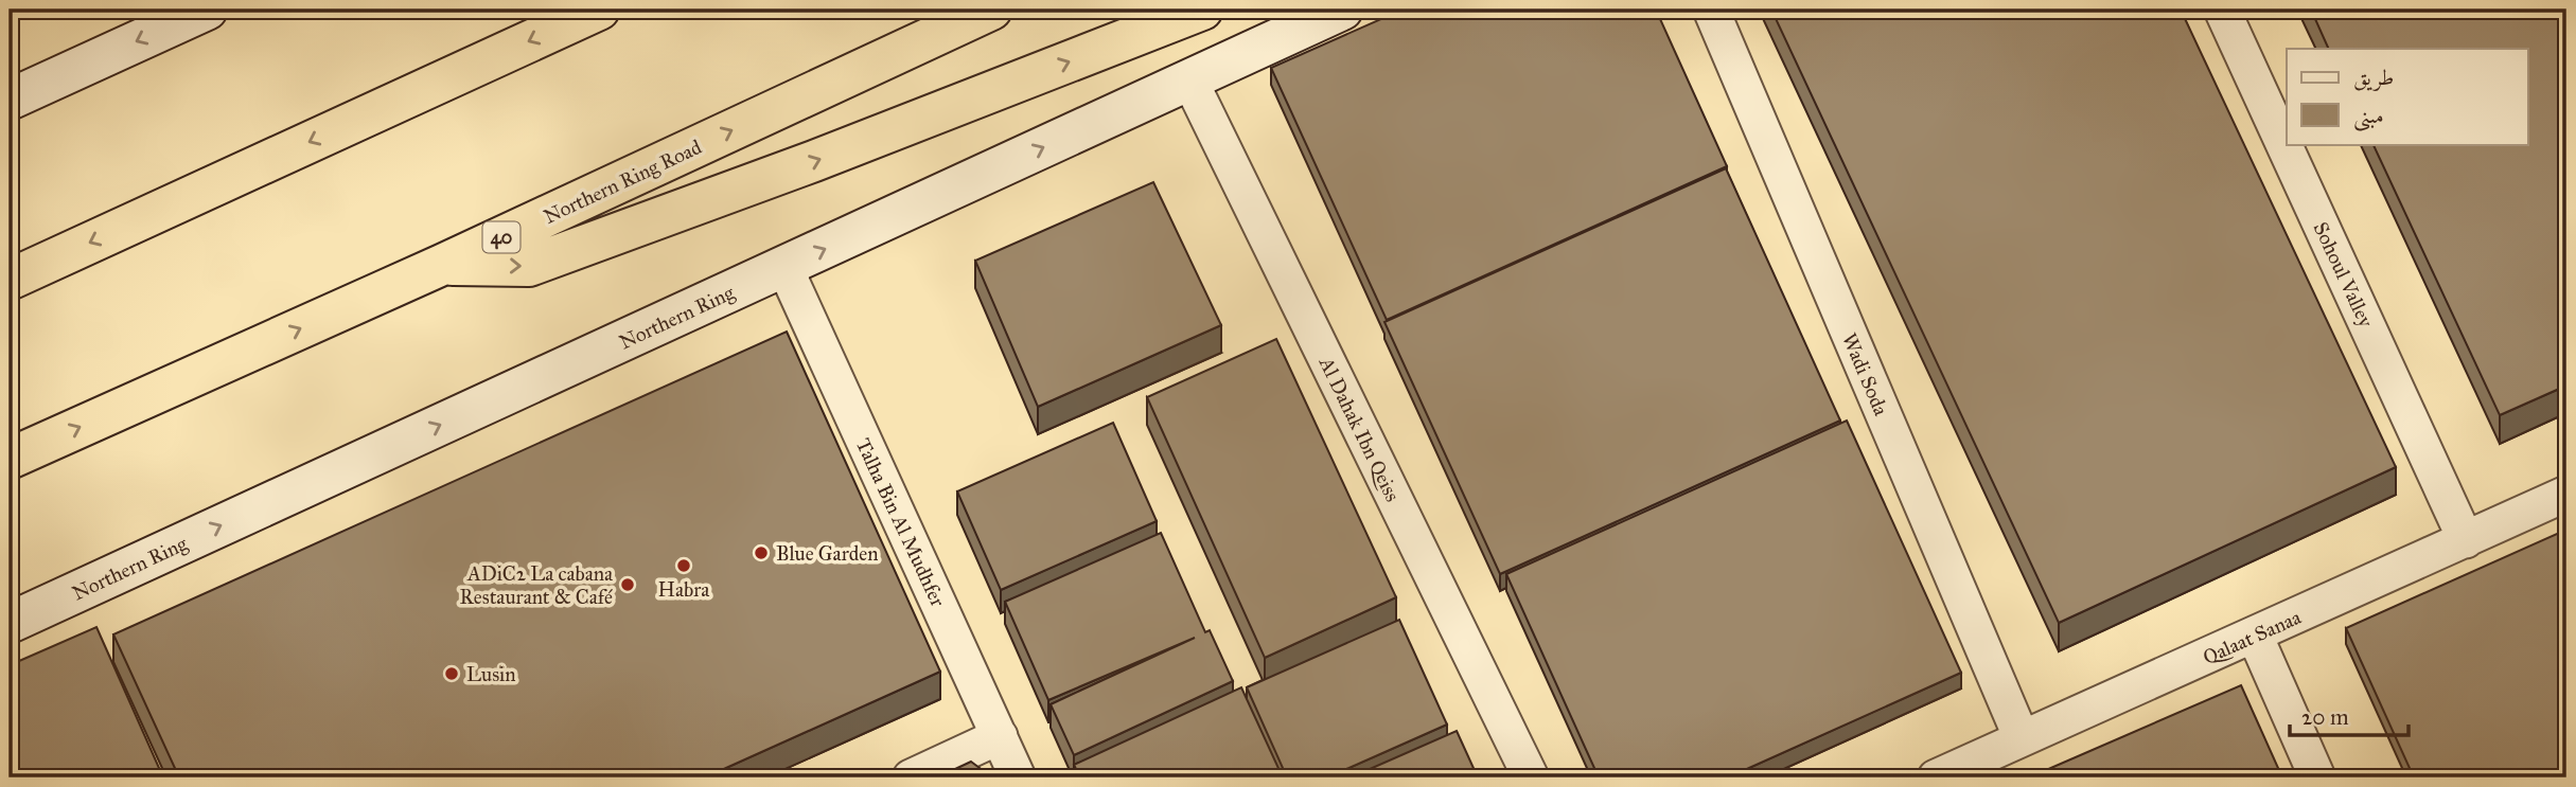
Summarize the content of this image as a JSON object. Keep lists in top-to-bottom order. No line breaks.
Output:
{"streets":{"highway":["Northern Ring Road","40"],"main road":["Northern Ring"],"street":["Sohoul Valley","Wadi Soda","Al Dahak Ibn Qeiss","Talha Bin Al Mudhfer","Qalaat Sanaa"]},"crossings":[["Sohoul Valley","Qalaat Sanaa"],["Northern Ring","Al Dahak Ibn Qeiss"],["Northern Ring","Talha Bin Al Mudhfer"],["Wadi Soda","Qalaat Sanaa"]],"one_way":["Northern Ring"],"places":["Blue Garden","Habra","ADiC2 La cabana Restaurant & Café","Lusin"],"legend":["طريق","مبنى"],"scale_bar":"20 m"}
